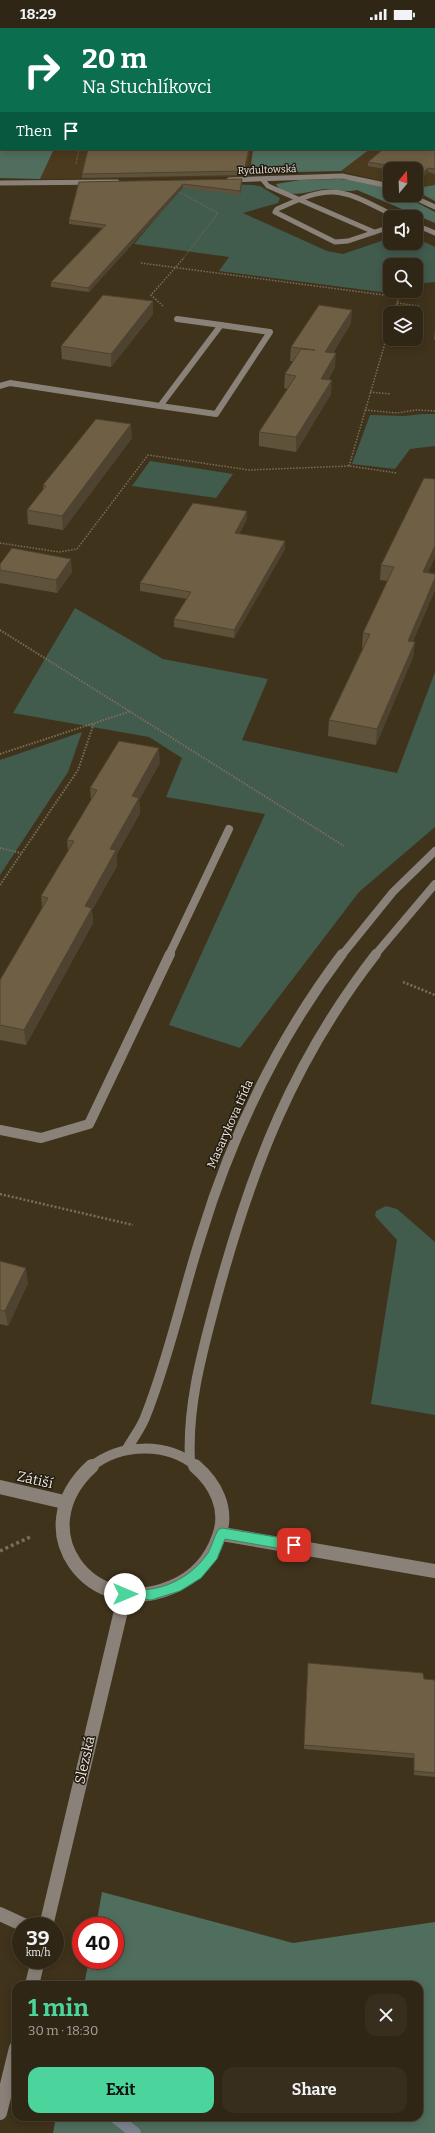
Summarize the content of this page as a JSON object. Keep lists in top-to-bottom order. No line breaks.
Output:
{"streets":{"street":["Rydultowská","Masarykova třída","Zátiší","Slezská"]},"north":"top","page":{"status":"18:29","turn":["20 m","Na Stuchlíkovci"],"then":"Then","speed":"39 km/h","limit":"40","heading":["1 min","30 m · 18:30"],"buttons":["Exit","Share"]}}
